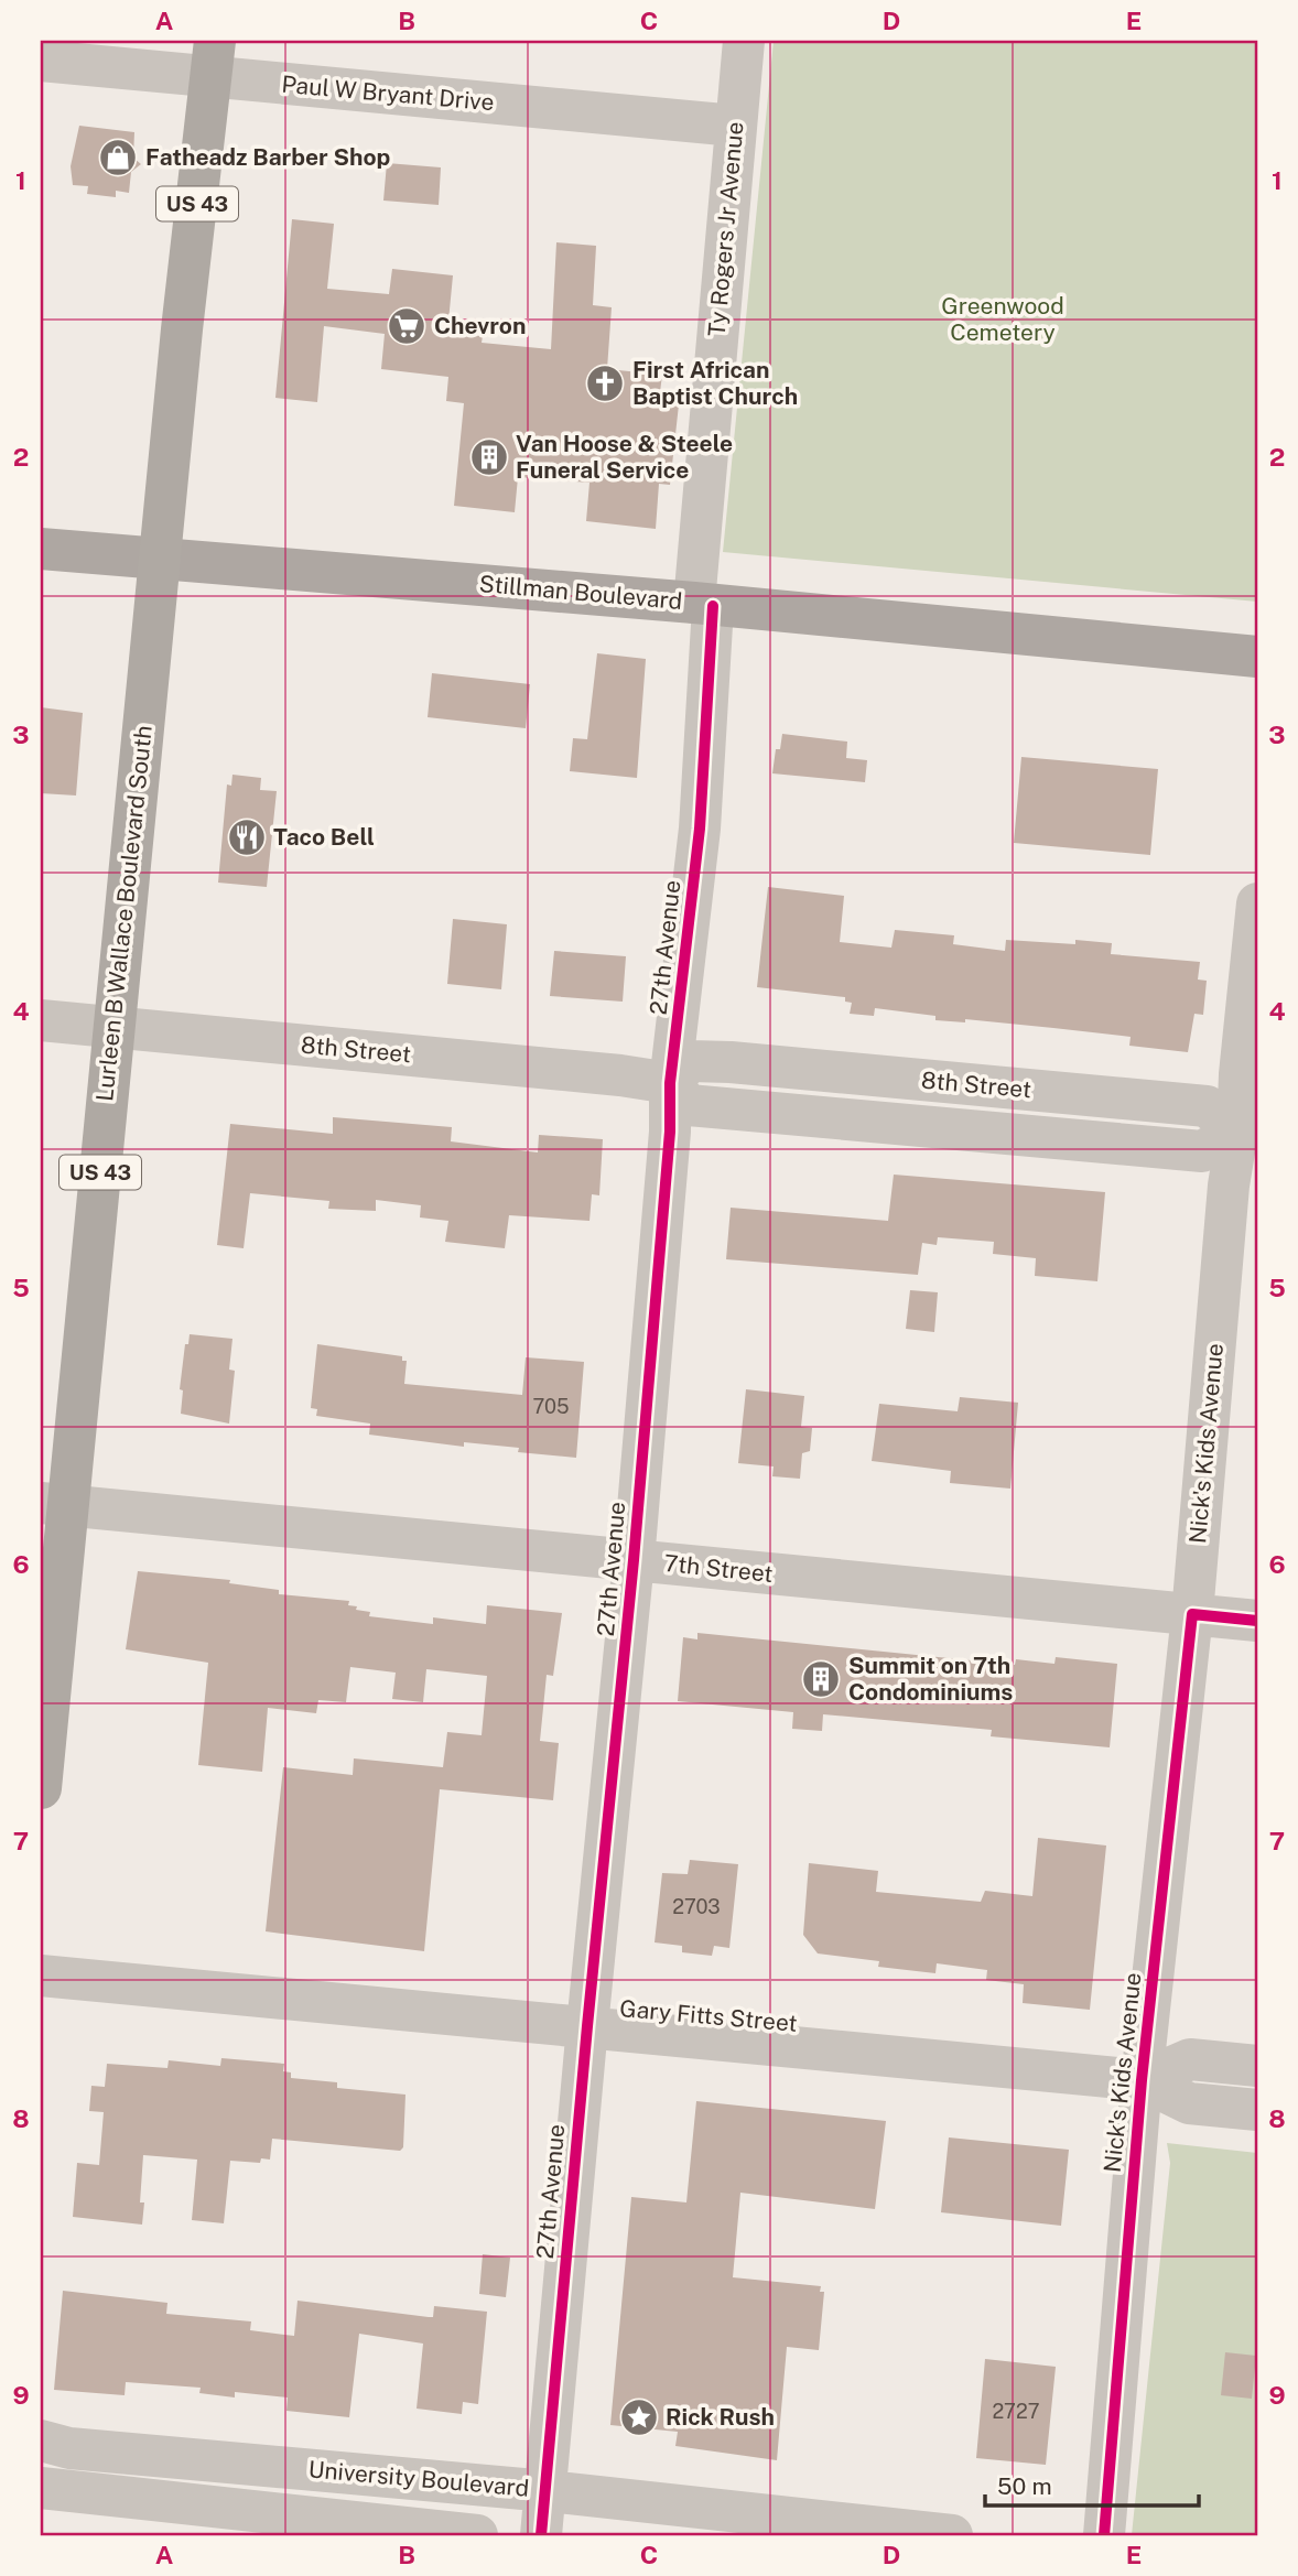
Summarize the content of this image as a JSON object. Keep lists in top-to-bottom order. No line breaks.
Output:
{"streets":{"highway":["US 43","Lurleen B Wallace Boulevard South"],"main road":["Stillman Boulevard"],"street":["Paul W Bryant Drive","Ty Rogers Jr Avenue","27th Avenue","8th Street","Nick's Kids Avenue","7th Street","Gary Fitts Street","University Boulevard"]},"crossings":[["Paul W Bryant Drive","Ty Rogers Jr Avenue"],["Paul W Bryant Drive","Lurleen B Wallace Boulevard South"],["Ty Rogers Jr Avenue","Stillman Boulevard"],["Ty Rogers Jr Avenue","27th Avenue"],["Stillman Boulevard","Lurleen B Wallace Boulevard South"],["Stillman Boulevard","27th Avenue"],["Lurleen B Wallace Boulevard South","8th Street"],["Lurleen B Wallace Boulevard South","7th Street"],["27th Avenue","8th Street"],["27th Avenue","7th Street"],["27th Avenue","Gary Fitts Street"],["27th Avenue","University Boulevard"],["8th Street","Nick's Kids Avenue"],["Nick's Kids Avenue","7th Street"],["Nick's Kids Avenue","Gary Fitts Street"]],"parks":["Greenwood Cemetery"],"places":{"shop":["Fatheadz Barber Shop"],"supermarket":["Chevron"],"church":["First African Baptist Church"],"building":["Van Hoose & Steele Funeral Service","Summit on 7th Condominiums"],"restaurant":["Taco Bell"],"place":["Rick Rush"]},"house_numbers":["705","2703","2727"],"scale_bar":"50 m","grid":{"columns":["A","B","C","D","E"],"rows":["1","2","3","4","5","6","7","8","9"]}}
